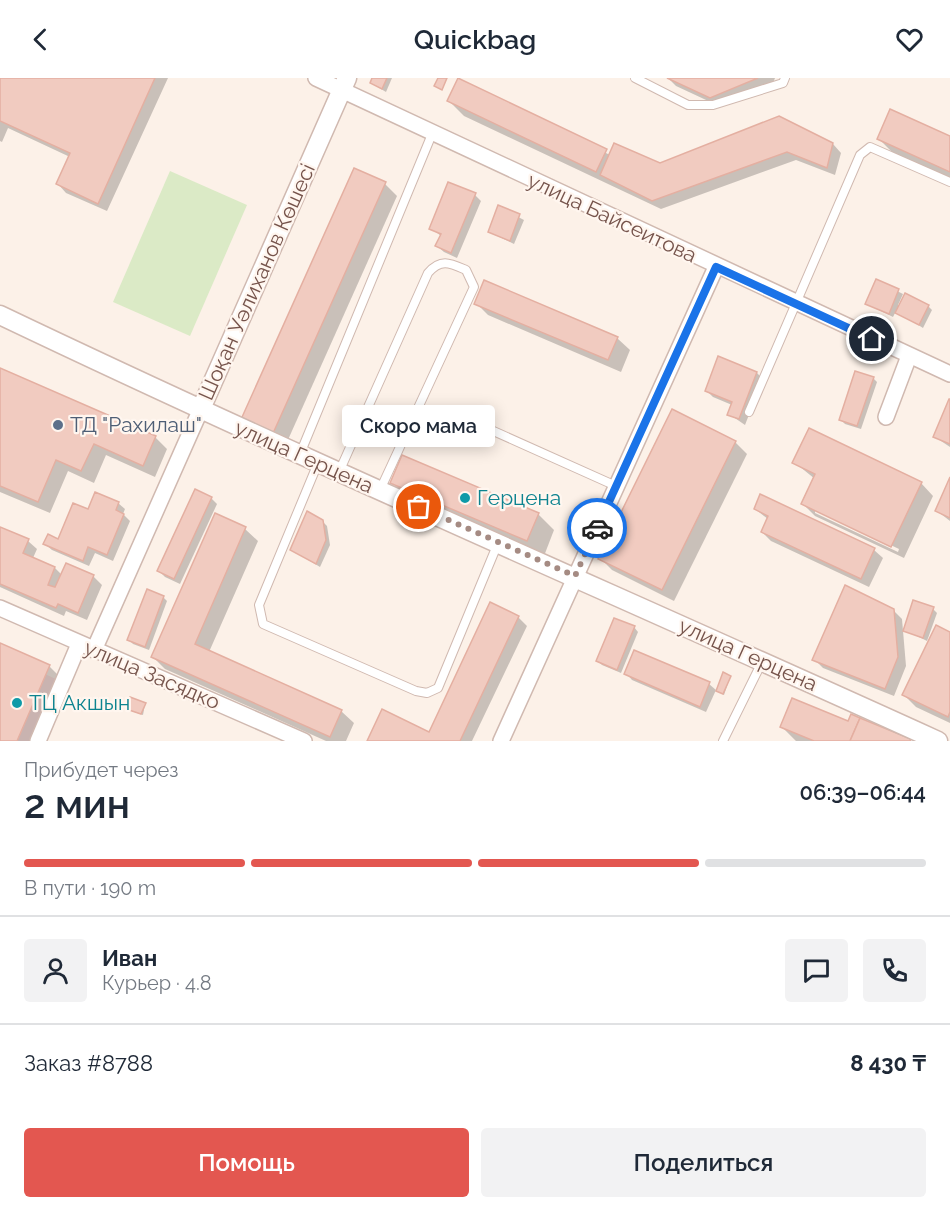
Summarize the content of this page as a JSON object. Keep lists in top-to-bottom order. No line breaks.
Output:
{"streets":{"street":["улица Байсеитова","Шоқан Уәлиханов Көшесі","улица Герцена","улица Засядко"]},"crossings":[["улица Байсеитова","Шоқан Уәлиханов Көшесі"],["Шоқан Уәлиханов Көшесі","улица Герцена"],["Шоқан Уәлиханов Көшесі","улица Засядко"]],"places":["ТД \"Рахилаш\"","Герцена","Скоро мама","ТЦ Акшын"],"page":{"header":"Quickbag","bubble":"Скоро мама","heading":["2 мин","Прибудет через","06:39–06:44"],"panel":["Иван","Курьер · 4.8","Заказ #8788","8 430 ₸"],"bar":"В пути · 190 m","buttons":["Помощь","Поделиться"]}}
